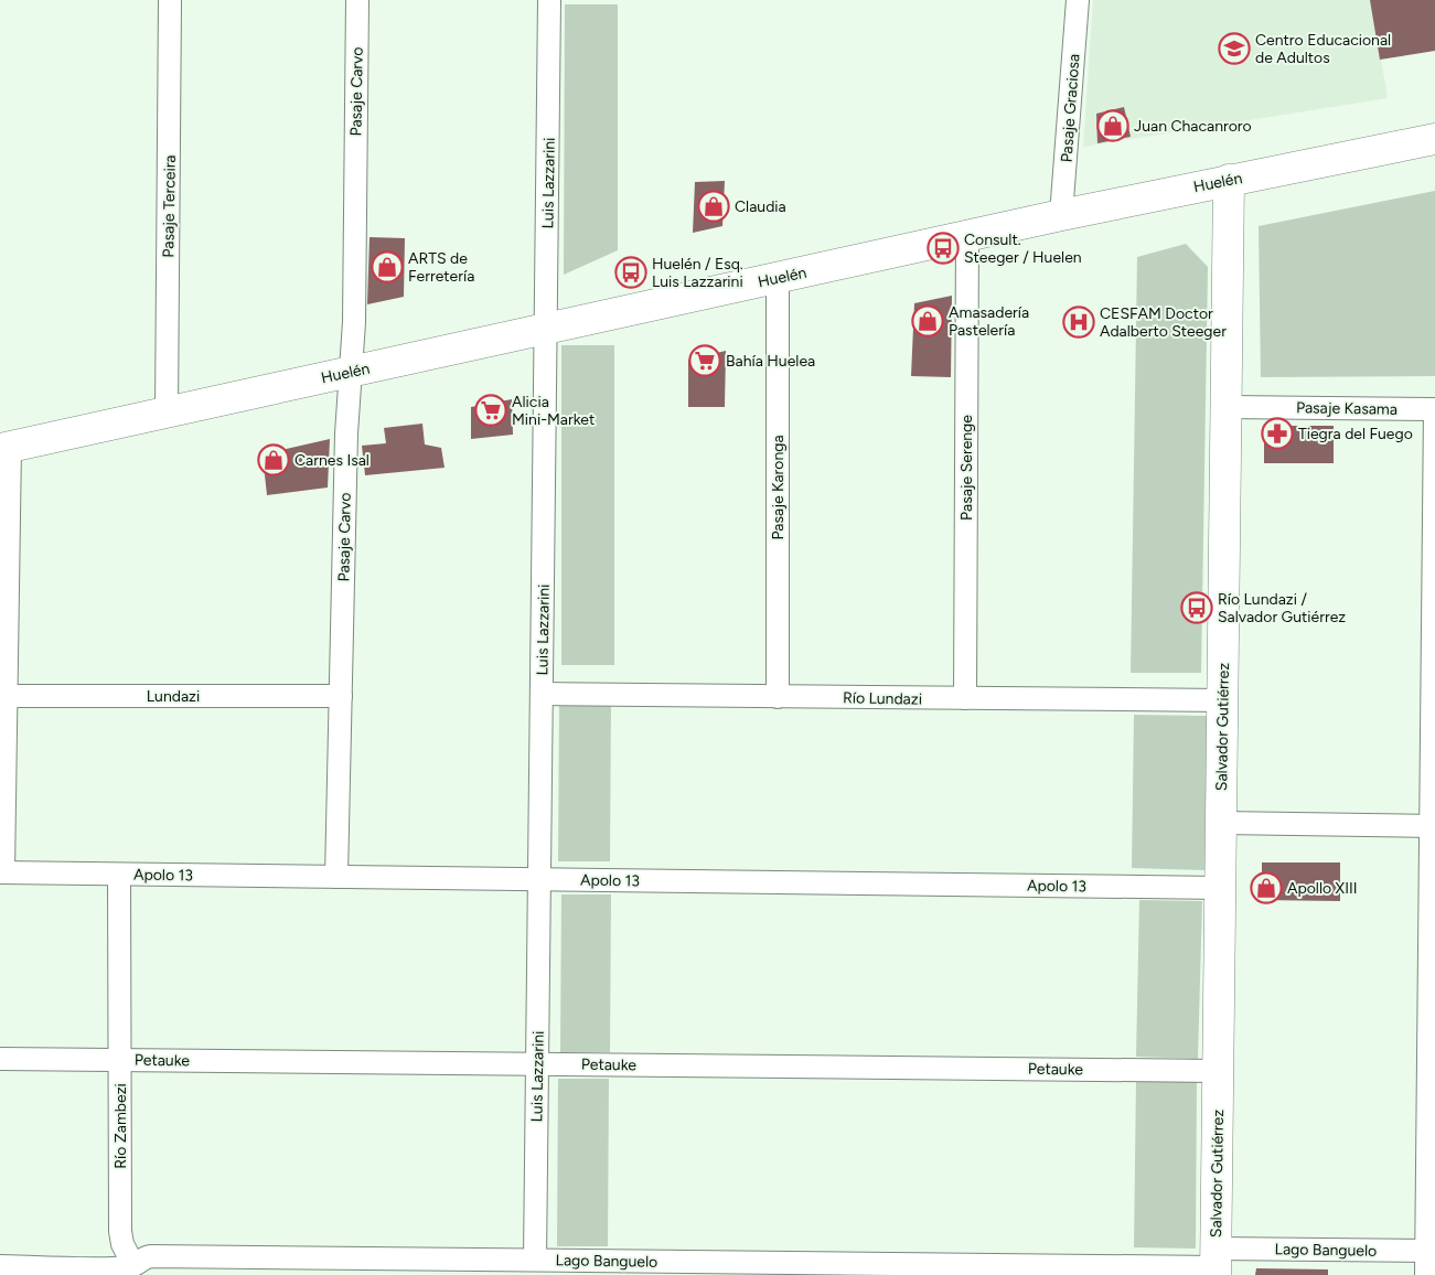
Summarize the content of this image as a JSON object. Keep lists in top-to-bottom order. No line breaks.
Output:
{"streets":{"main road":["Huelén","Salvador Gutiérrez"],"street":["Pasaje Carvo","Pasaje Graciosa","Luis Lazzarini","Pasaje Terceira","Pasaje Kasama","Pasaje Serenge","Pasaje Karonga","Lundazi","Río Lundazi","Apolo 13","Petauke","Río Zambezi","Lago Banguelo"]},"crossings":[["Pasaje Carvo","Huelén"],["Pasaje Carvo","Lundazi"],["Pasaje Carvo","Apolo 13"],["Pasaje Graciosa","Huelén"],["Huelén","Luis Lazzarini"],["Huelén","Pasaje Terceira"],["Huelén","Pasaje Serenge"],["Huelén","Pasaje Karonga"],["Huelén","Salvador Gutiérrez"],["Luis Lazzarini","Río Lundazi"],["Luis Lazzarini","Apolo 13"],["Luis Lazzarini","Petauke"],["Luis Lazzarini","Lago Banguelo"],["Pasaje Kasama","Salvador Gutiérrez"],["Pasaje Serenge","Río Lundazi"],["Pasaje Karonga","Río Lundazi"],["Río Lundazi","Salvador Gutiérrez"],["Salvador Gutiérrez","Apolo 13"],["Salvador Gutiérrez","Petauke"],["Salvador Gutiérrez","Lago Banguelo"],["Apolo 13","Río Zambezi"],["Petauke","Río Zambezi"],["Río Zambezi","Lago Banguelo"]],"places":{"school or university":["Centro Educacional de Adultos"],"shop":["Juan Chacanroro","Claudia","ARTS de Ferretería","Amasadería Pastelería","Carnes Isal","Apollo XIII"],"bus stop":["Consult. Steeger / Huelen","Huelén / Esq. Luis Lazzarini","Río Lundazi / Salvador Gutiérrez"],"hospital":["CESFAM Doctor Adalberto Steeger"],"supermarket":["Bahía Huelea","Alicia Mini-Market"],"pharmacy":["Tiegra del Fuego"]}}
